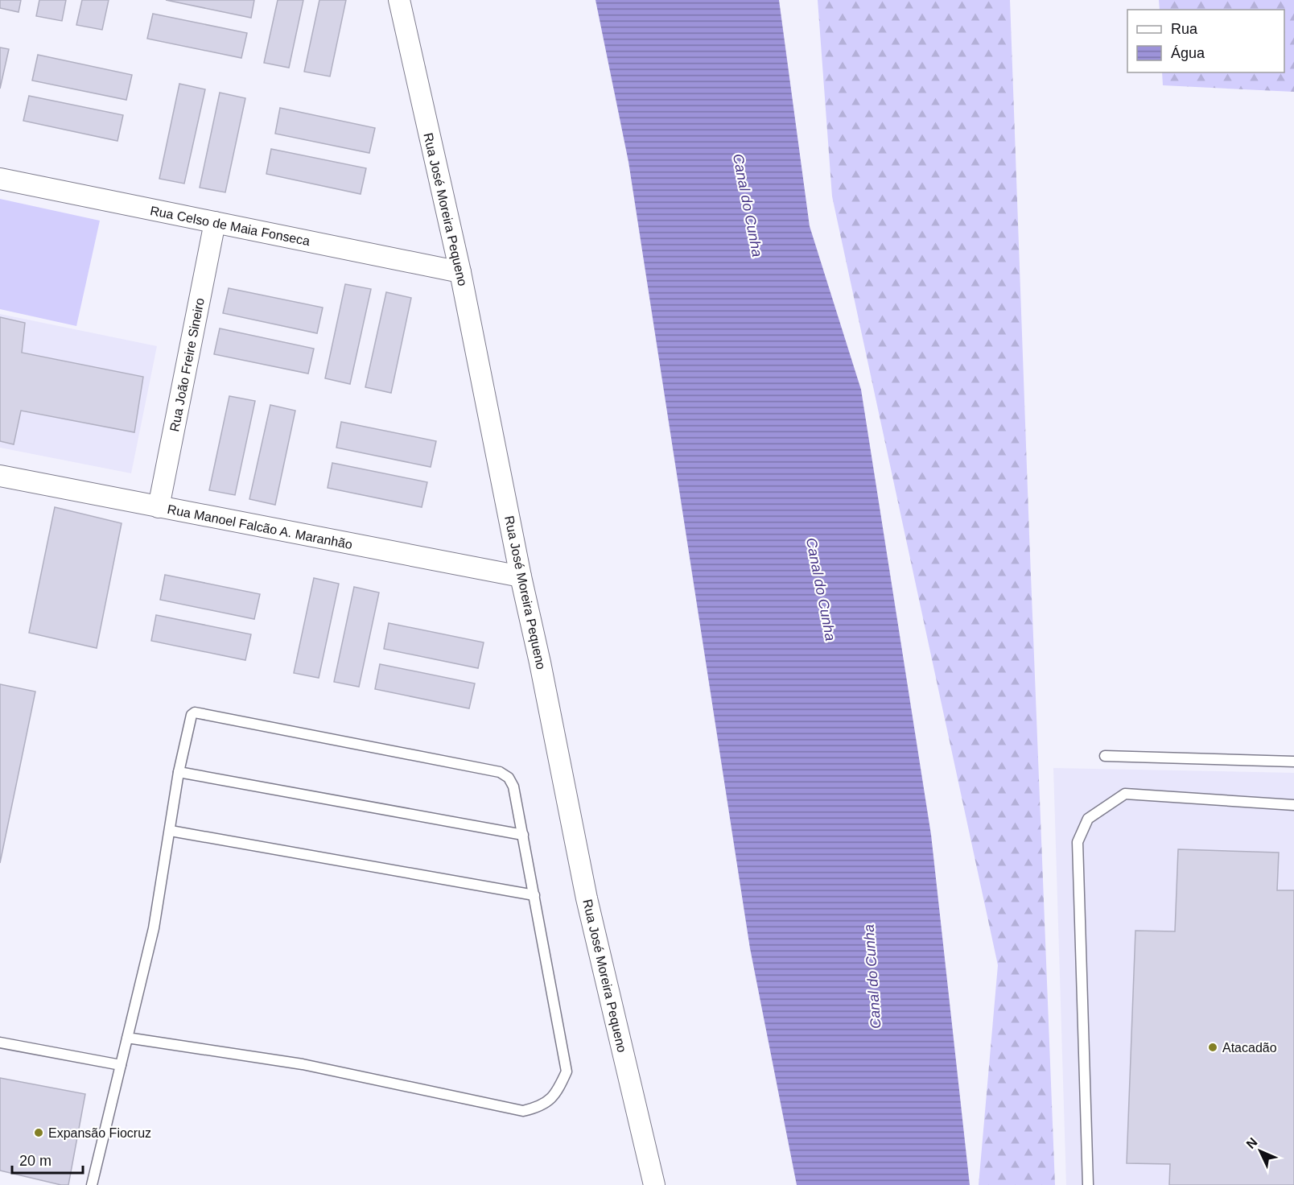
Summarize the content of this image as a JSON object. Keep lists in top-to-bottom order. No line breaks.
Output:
{"streets":{"street":["Rua José Moreira Pequeno","Rua Celso de Maia Fonseca","Rua João Freire Sineiro","Rua Manoel Falcão A. Maranhão"]},"crossings":[["Rua José Moreira Pequeno","Rua Celso de Maia Fonseca"],["Rua José Moreira Pequeno","Rua Manoel Falcão A. Maranhão"],["Rua Celso de Maia Fonseca","Rua João Freire Sineiro"],["Rua João Freire Sineiro","Rua Manoel Falcão A. Maranhão"]],"water":["Canal do Cunha"],"places":["Atacadão","Expansão Fiocruz"],"legend":["Rua","Água"],"scale_bar":"20 m","north":"top left"}
